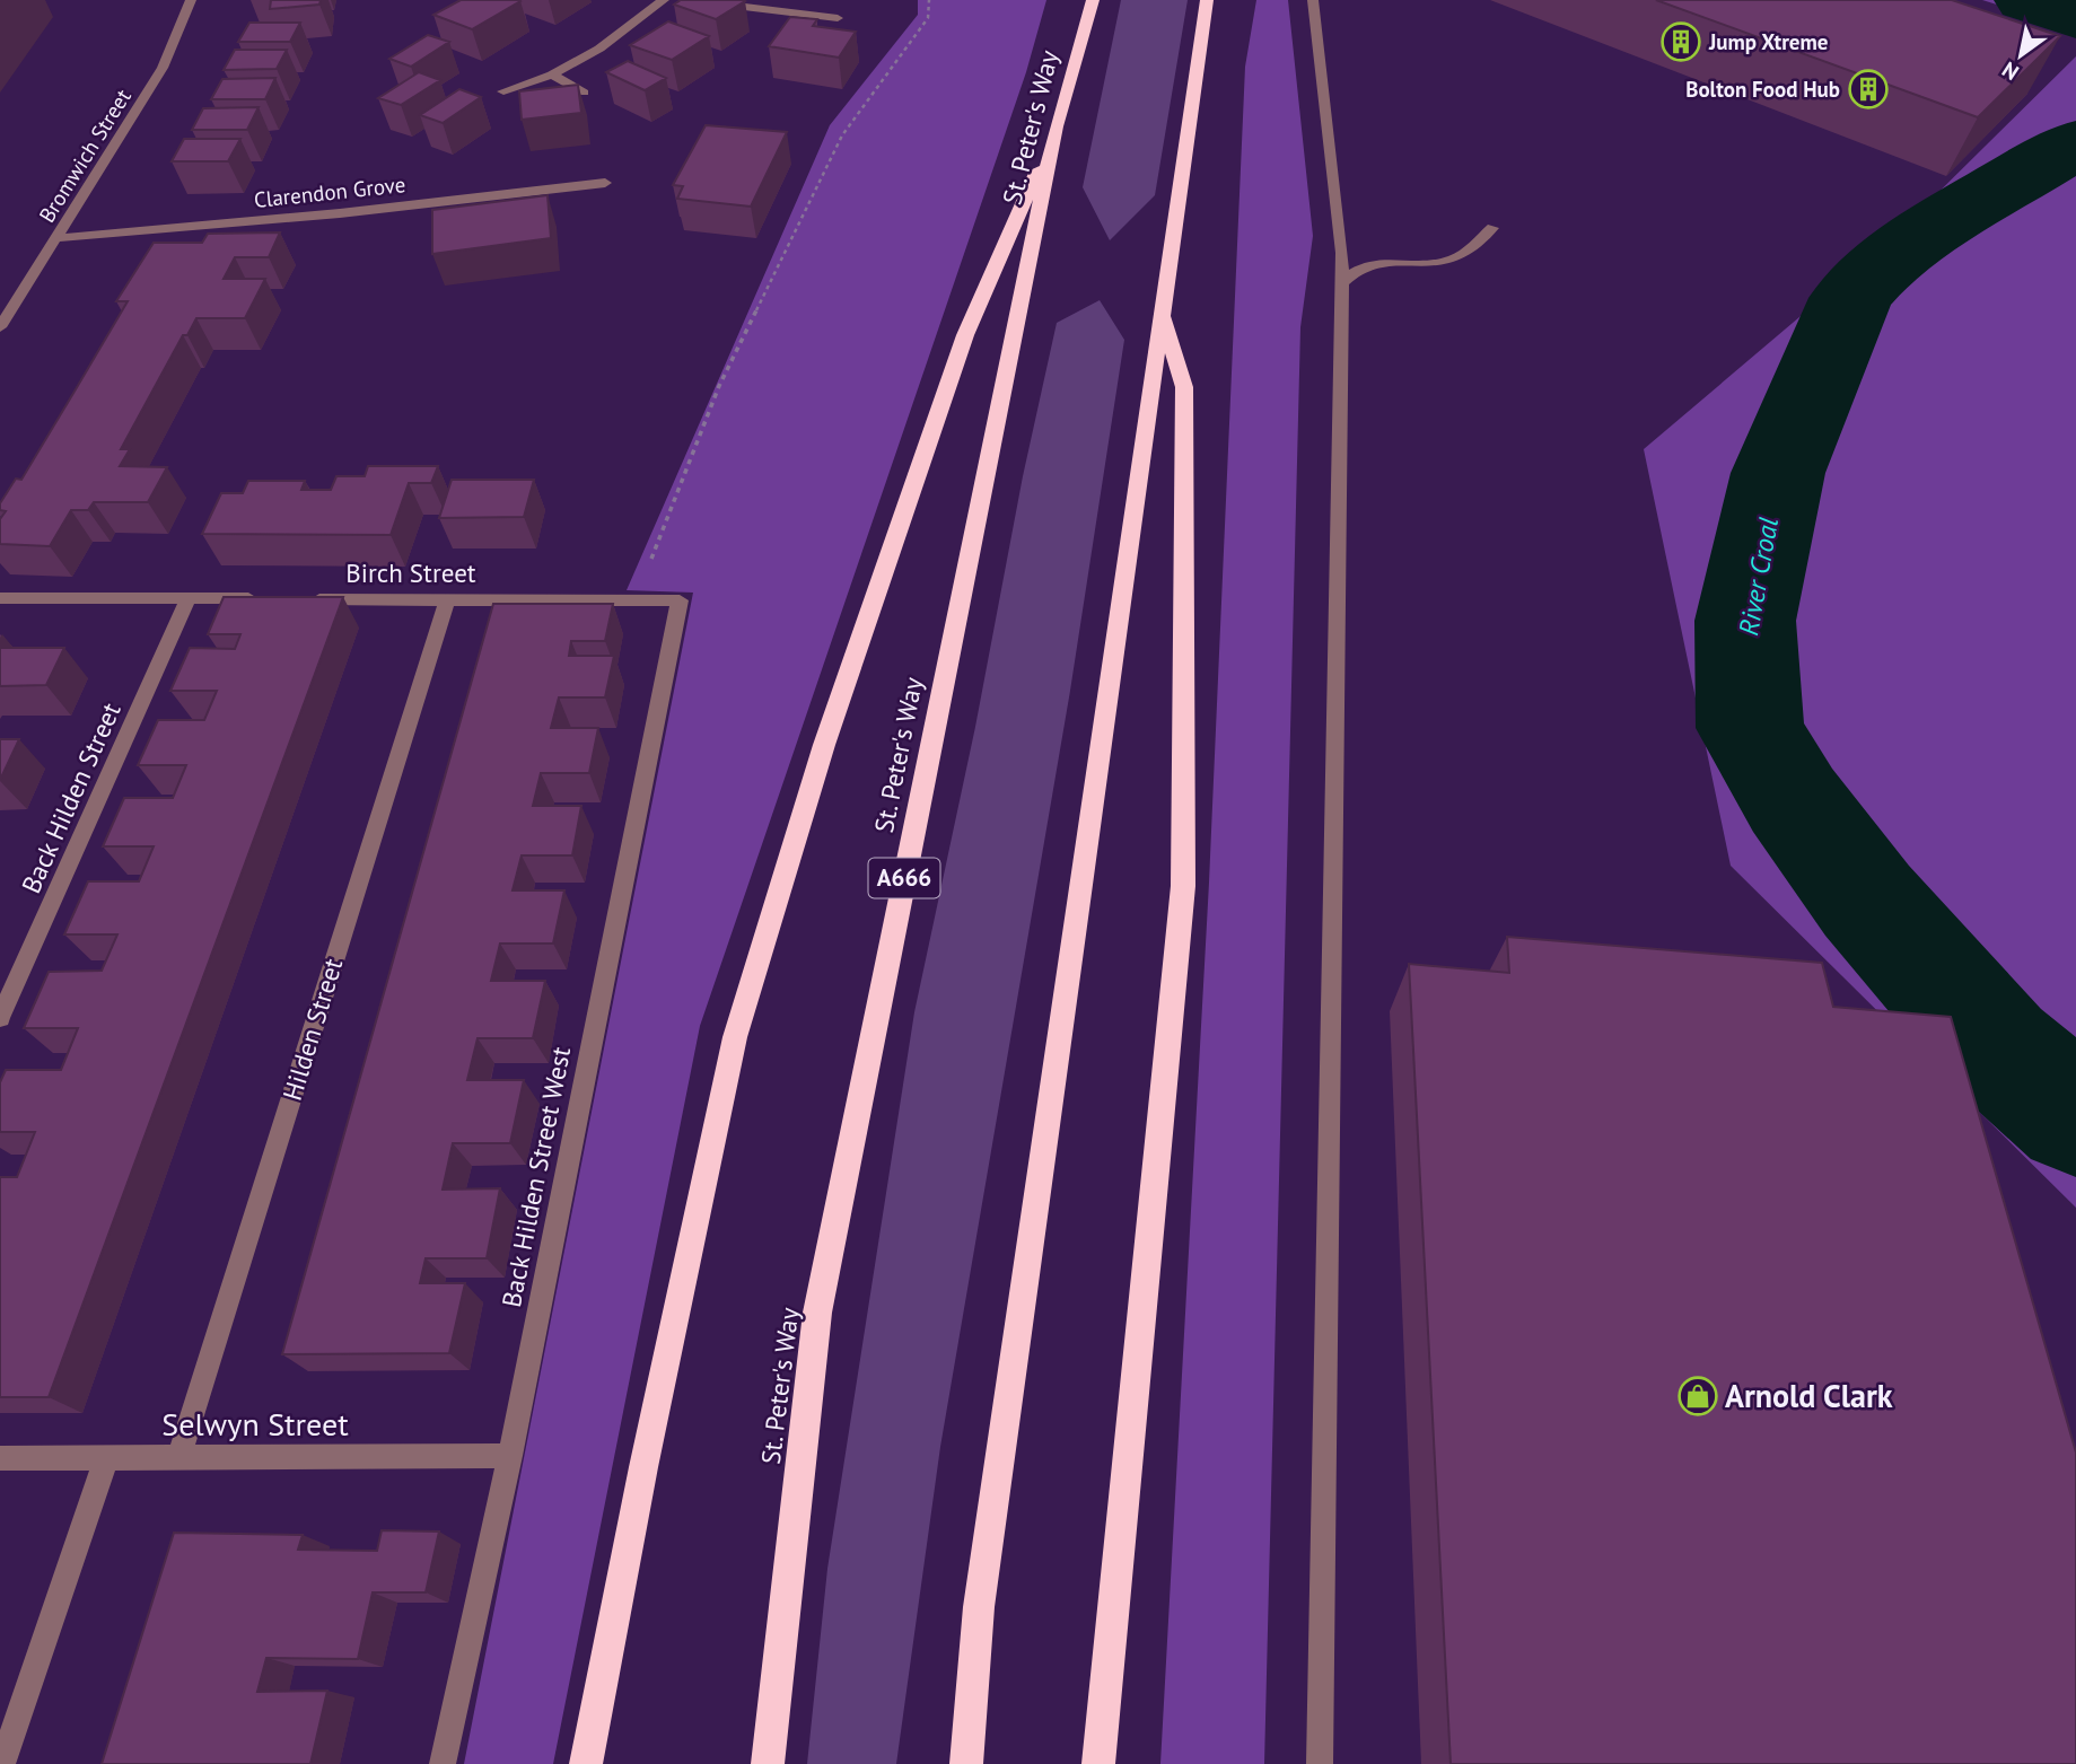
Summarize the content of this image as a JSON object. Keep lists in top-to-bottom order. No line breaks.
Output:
{"streets":{"highway":["St. Peter's Way","A666"],"street":["Bromwich Street","Clarendon Grove","Birch Street","Back Hilden Street","Hilden Street","Back Hilden Street West","Selwyn Street"]},"crossings":[["St. Peter's Way","A666"],["Bromwich Street","Clarendon Grove"],["Birch Street","Hilden Street"],["Birch Street","Back Hilden Street West"],["Hilden Street","Selwyn Street"],["Back Hilden Street West","Selwyn Street"]],"water":["River Croal"],"places":{"building":["Jump Xtreme","Bolton Food Hub"],"shop":["Arnold Clark"]},"north":"bottom left"}
